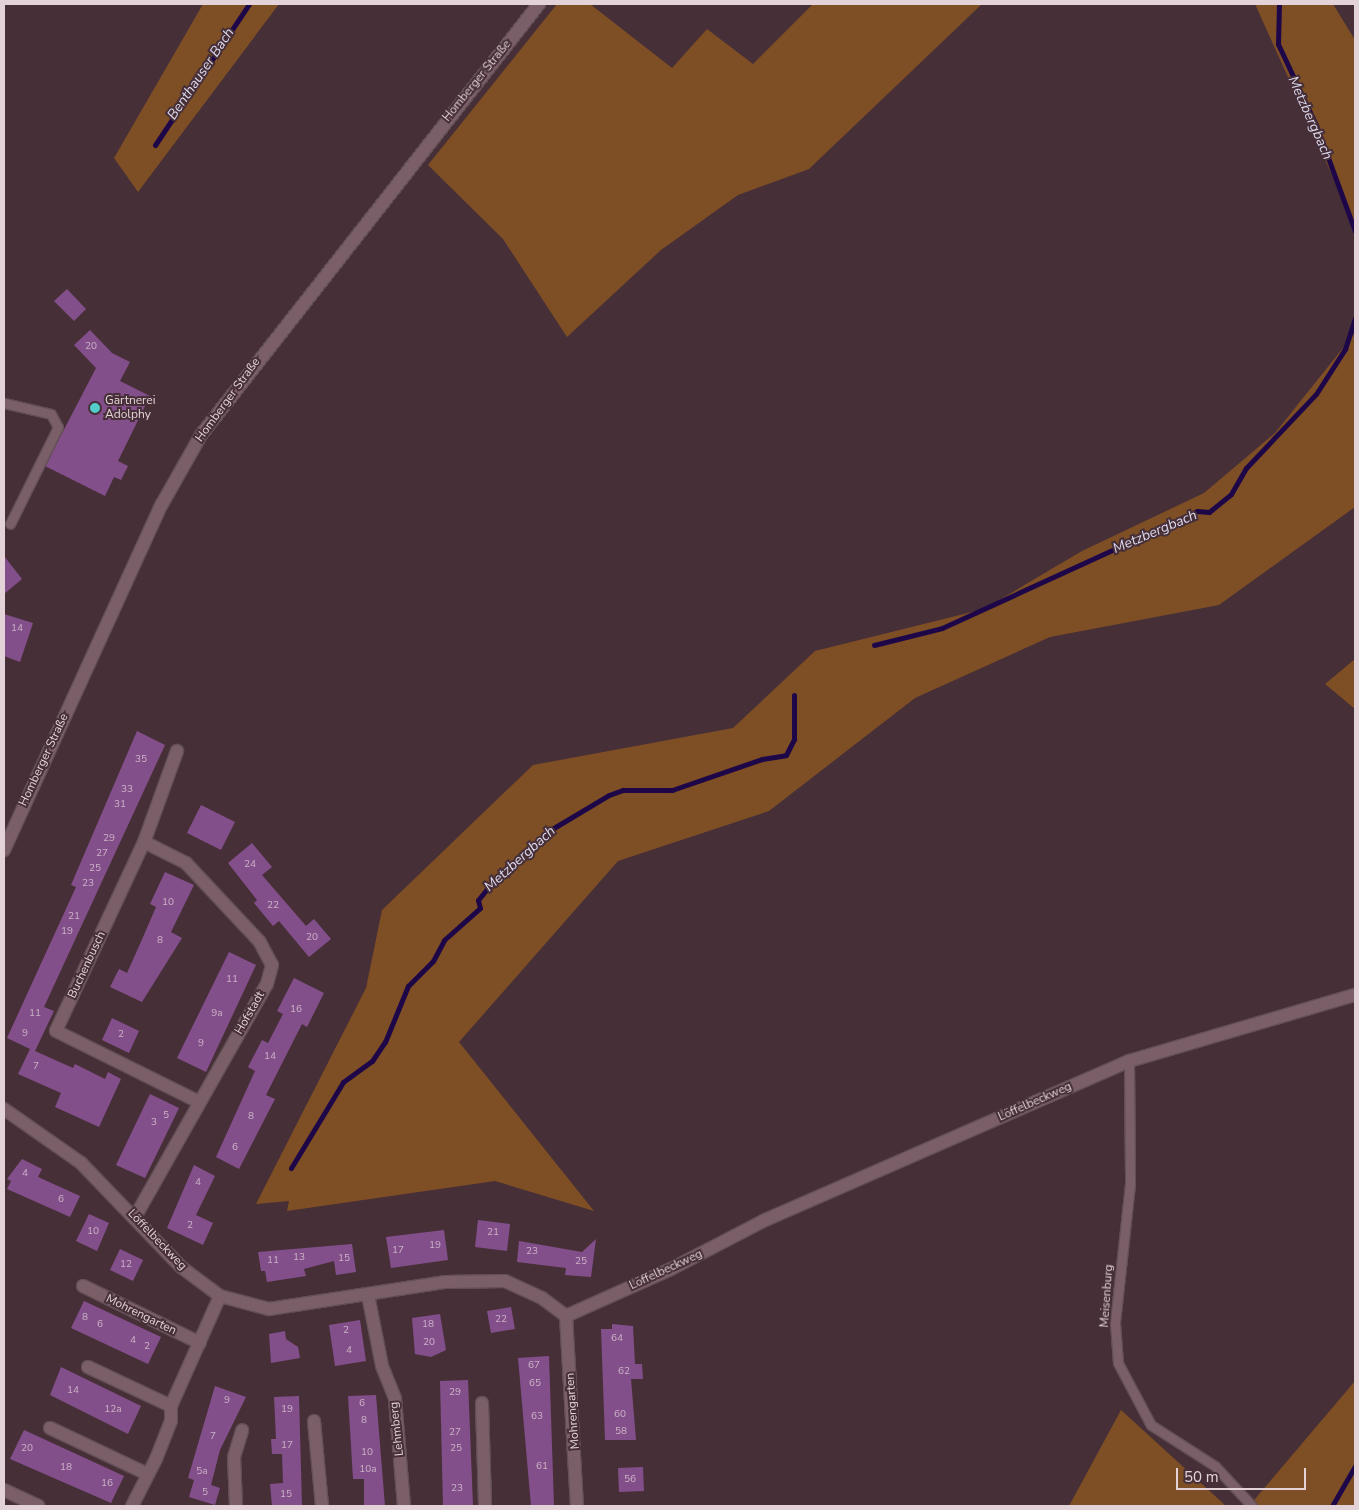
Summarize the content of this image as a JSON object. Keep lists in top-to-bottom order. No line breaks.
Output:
{"streets":{"street":["Homberger Straße","Buchenbusch","Hofstadt","Löffelbeckweg","Mohrengarten","Lehmberg"],"lane":["Meisenburg"]},"crossings":[["Buchenbusch","Hofstadt"],["Hofstadt","Löffelbeckweg"],["Löffelbeckweg","Meisenburg"],["Löffelbeckweg","Mohrengarten"],["Löffelbeckweg","Lehmberg"]],"water":["Benthauser Bach","Metzbergbach"],"places":["Gärtnerei Adolphy"],"house_numbers":["20","14","35","33","31","29","27","24","25","23","10","22","21","19","20","8","11","16","11","9a","9","2","9","14","7","5","8","3","6","4","4","6","2","10","21","19","17","23","13","15","11","25","12","8","22","6","18","2","64","4","20","2","4","67","62","65","14","29","9","6","12a","19","60","63","8","58","27","7","17","20","25","10","61","18","10a","5a","56","16","23","5","15"],"scale_bar":"50 m"}
